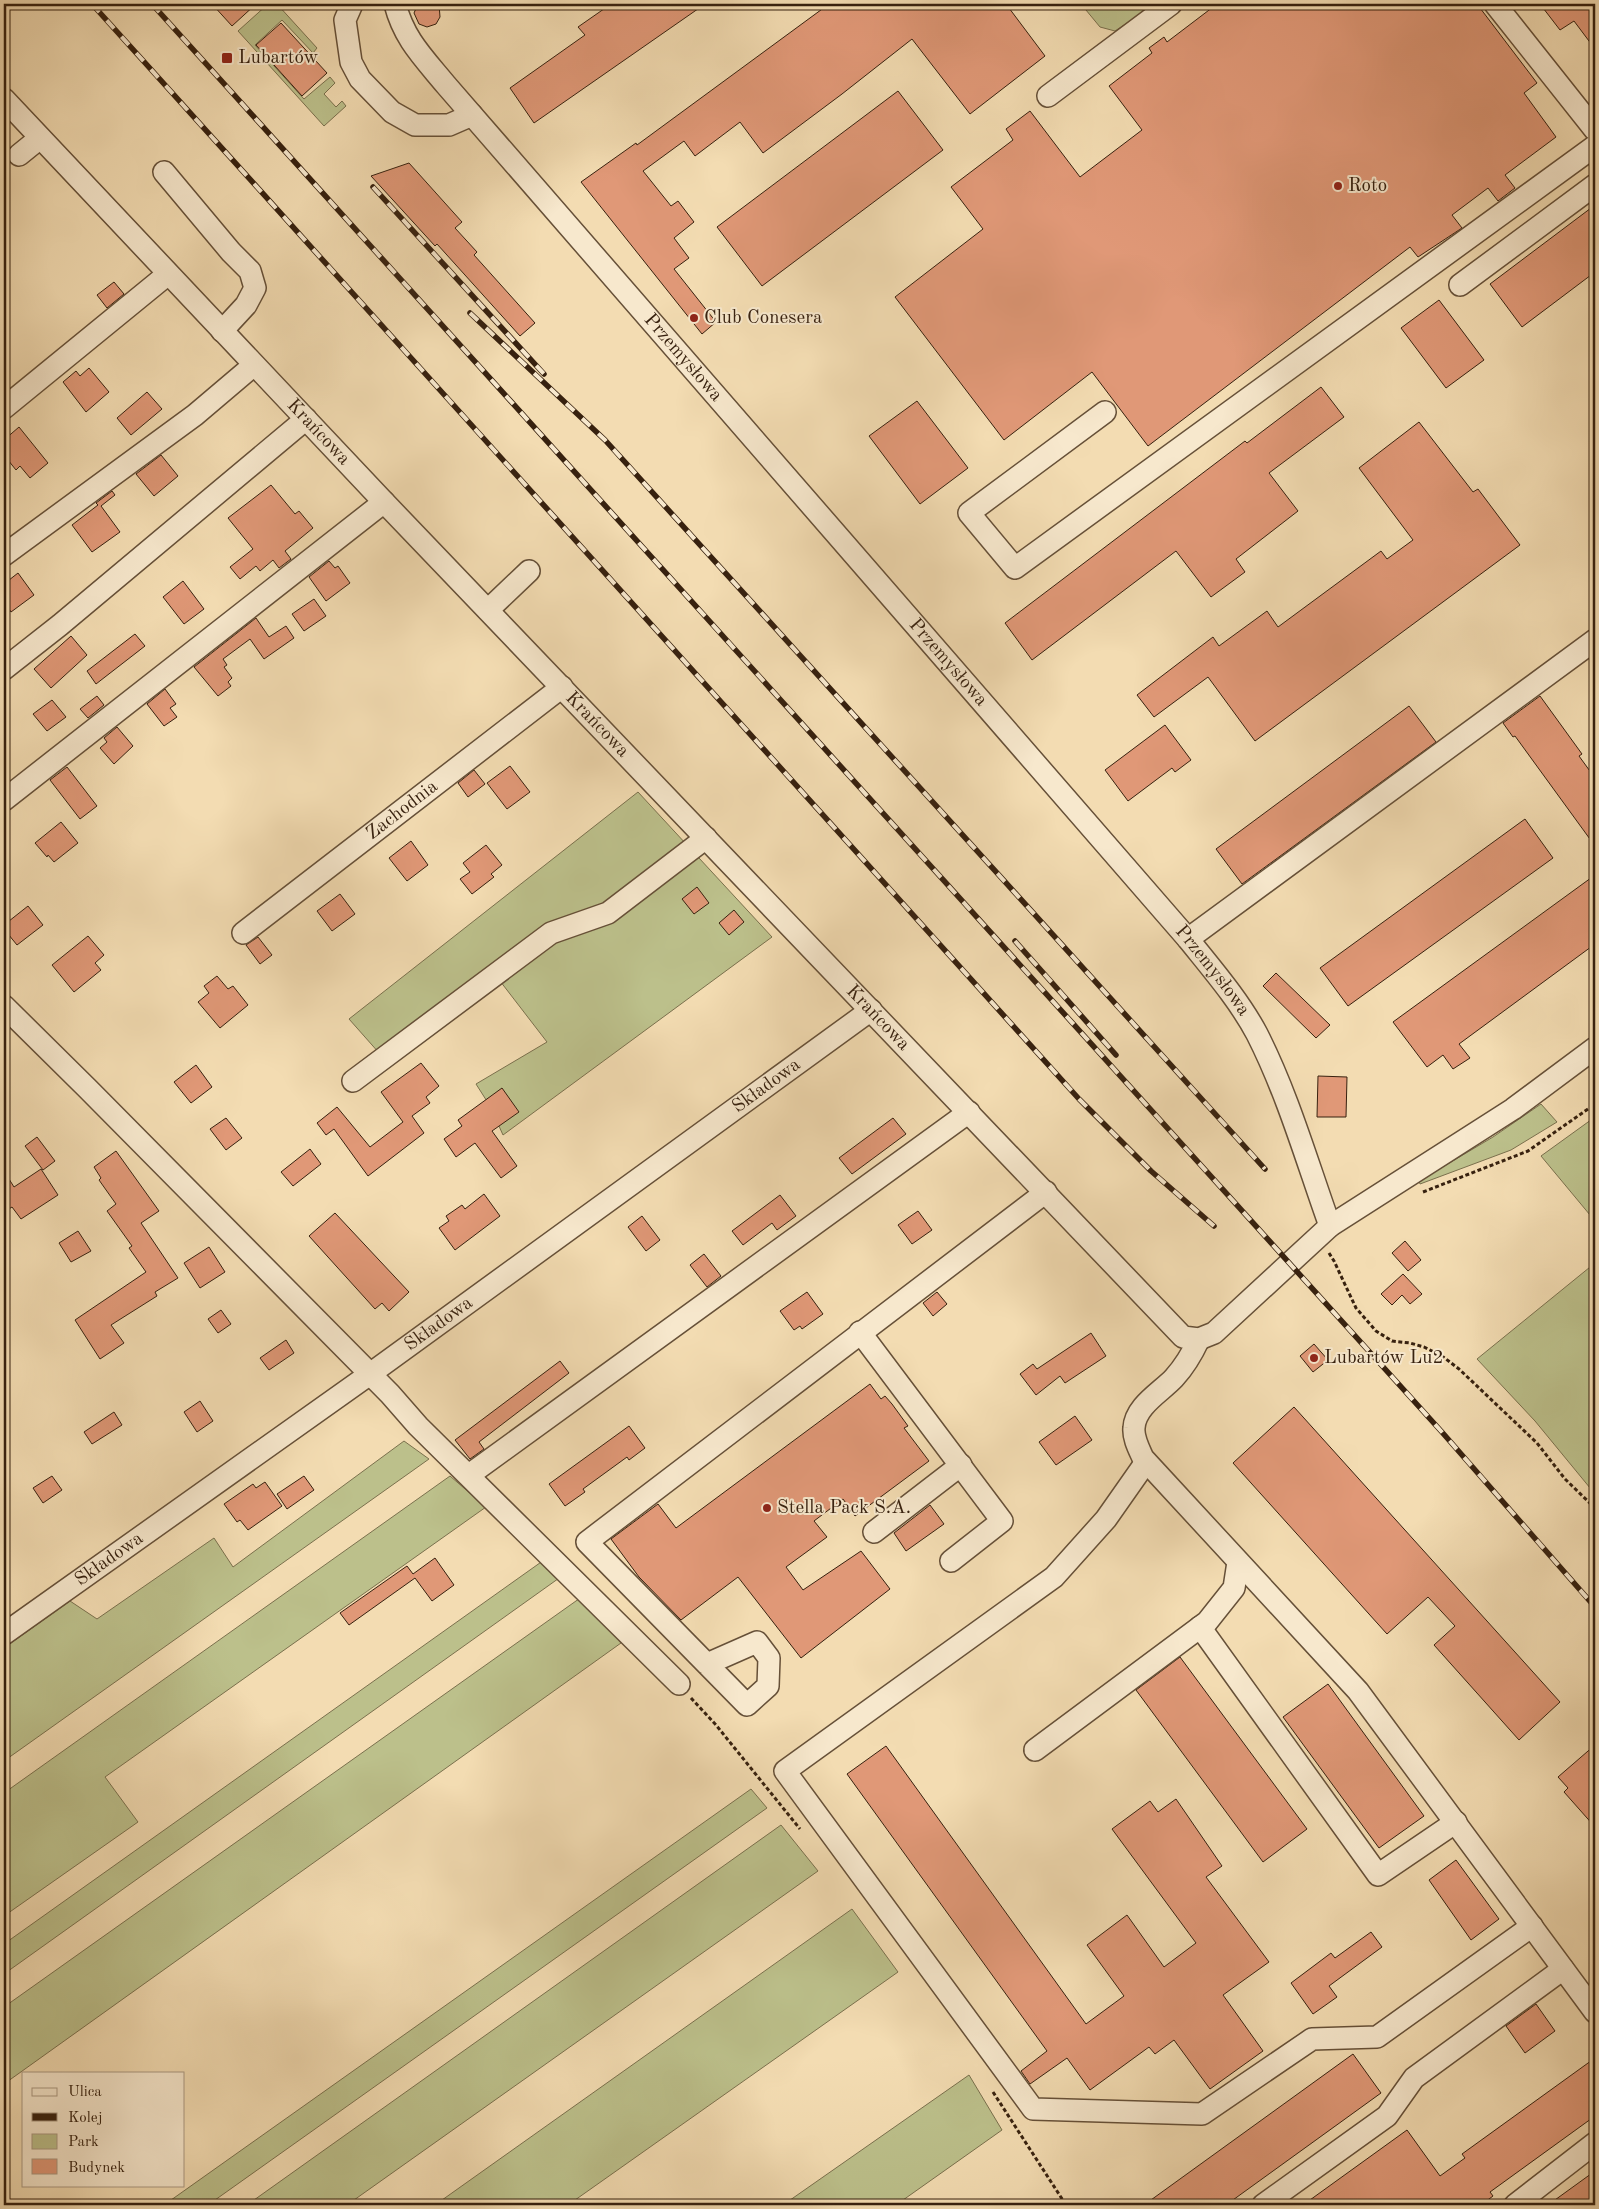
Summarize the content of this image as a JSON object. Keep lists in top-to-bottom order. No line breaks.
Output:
{"streets":{"street":["Przemysłowa","Krańcowa","Zachodnia","Składowa"]},"crossings":[["Krańcowa","Zachodnia"],["Krańcowa","Składowa"]],"places":{"transit":["Lubartów"],"other":["Roto","Club Conesera","Lubartów Lu2","Stella Pack S.A."]},"legend":["Ulica","Kolej","Park","Budynek"]}
